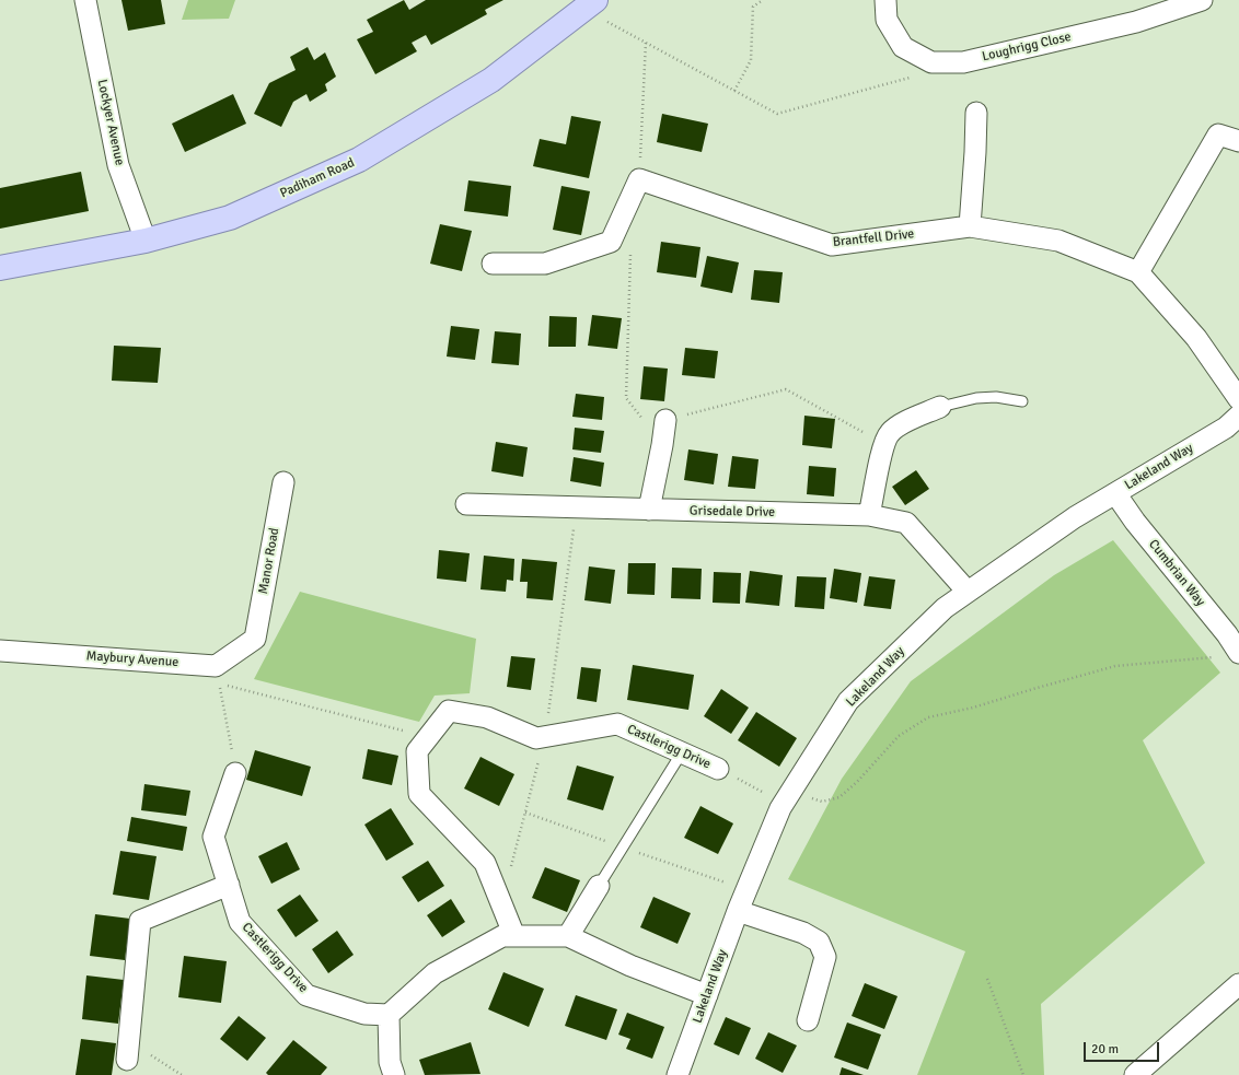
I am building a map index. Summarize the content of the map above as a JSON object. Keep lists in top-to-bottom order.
{
  "streets": {
    "main road": ["Padiham Road"],
    "street": [
      "Loughrigg Close",
      "Lockyer Avenue",
      "Brantfell Drive",
      "Lakeland Way",
      "Grisedale Drive",
      "Manor Road",
      "Cumbrian Way",
      "Maybury Avenue",
      "Castlerigg Drive"
    ]
  },
  "crossings": [
    ["Lockyer Avenue", "Padiham Road"],
    ["Lakeland Way", "Grisedale Drive"],
    ["Lakeland Way", "Cumbrian Way"],
    ["Manor Road", "Maybury Avenue"]
  ],
  "scale_bar": "20 m"
}
